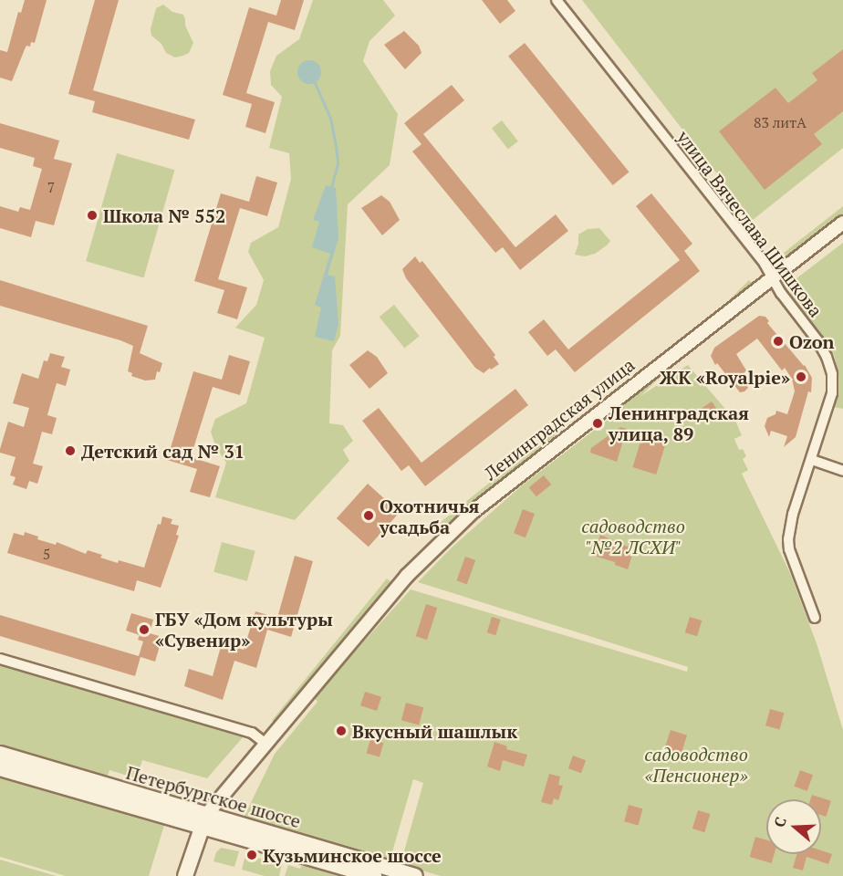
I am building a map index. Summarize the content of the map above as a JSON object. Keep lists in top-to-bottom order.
{
  "streets": {
    "main road": ["Петербургское шоссе"],
    "street": ["улица Вячеслава Шишкова", "Ленинградская улица"]
  },
  "crossings": [
    ["улица Вячеслава Шишкова", "Ленинградская улица"],
    ["Ленинградская улица", "Петербургское шоссе"]
  ],
  "parks": ["садоводство \"№2 ЛСХИ\"", "садоводство «Пенсионер»"],
  "places": [
    "Школа № 552",
    "Ozon",
    "ЖК «Royalpie»",
    "Ленинградская улица, 89",
    "Детский сад № 31",
    "Охотничья усадьба",
    "ГБУ «Дом культуры «Сувенир»",
    "Вкусный шашлык",
    "Кузьминское шоссе"
  ],
  "house_numbers": ["83 литА", "7", "5"],
  "north": "left"
}
